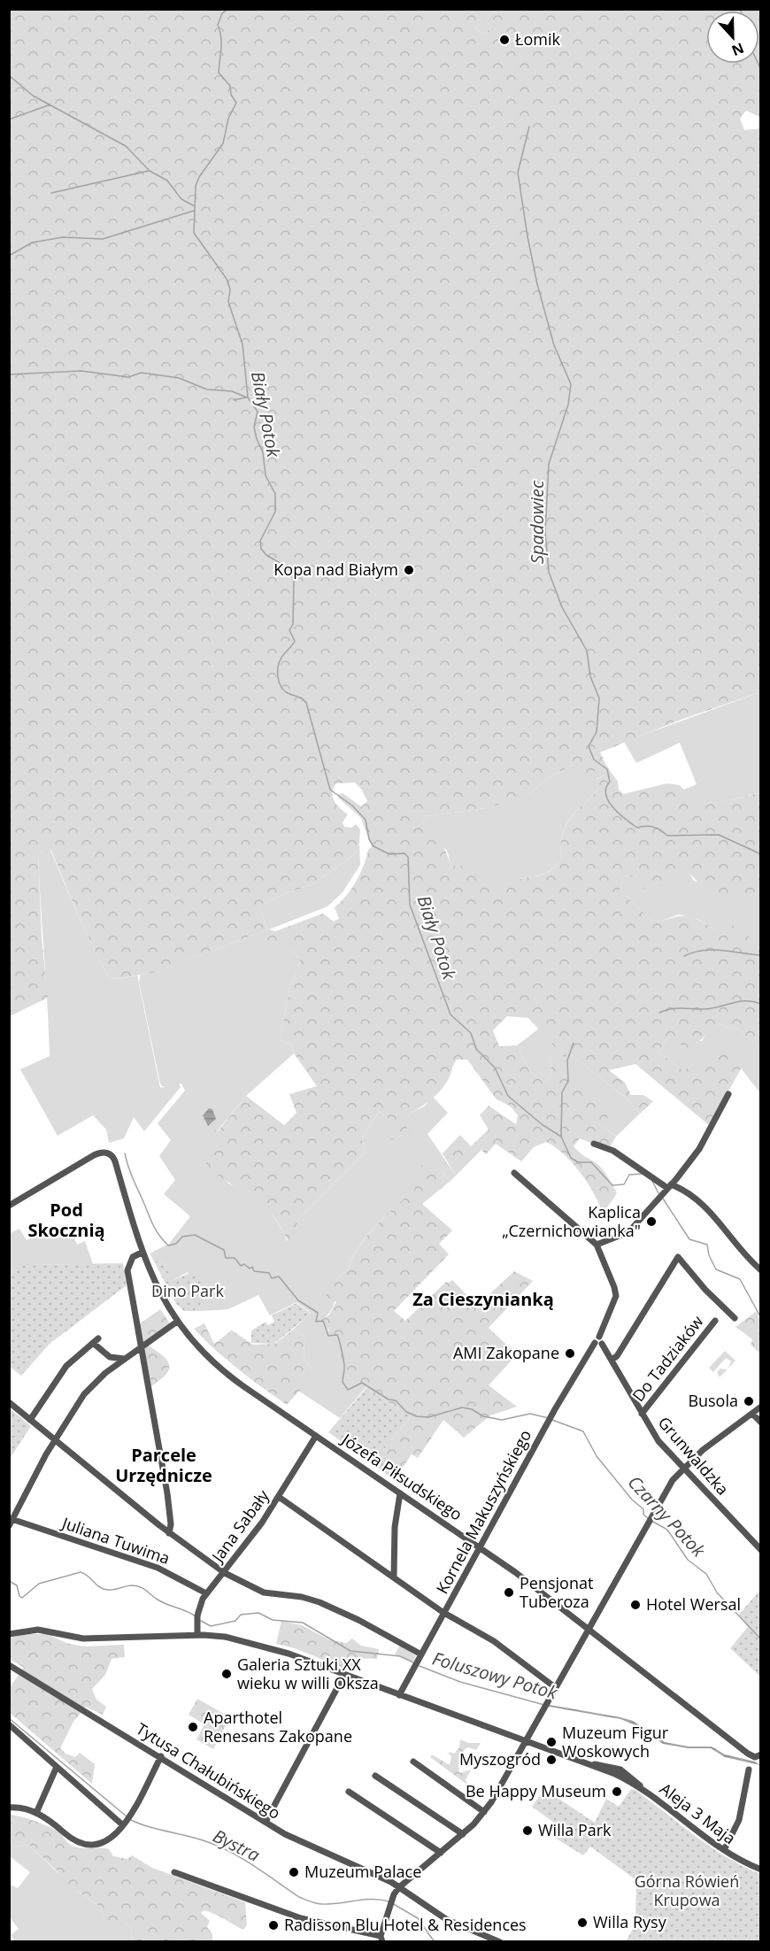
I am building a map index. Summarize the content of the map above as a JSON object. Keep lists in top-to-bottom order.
{
  "streets": {
    "street": [
      "Do Tadziaków",
      "Grunwaldzka",
      "Józefa Piłsudskiego",
      "Kornela Makuszyńskiego",
      "Jana Sabały",
      "Juliana Tuwima",
      "Tytusa Chałubińskiego",
      "Aleja 3 Maja"
    ]
  },
  "crossings": [
    ["Do Tadziaków", "Grunwaldzka"],
    ["Grunwaldzka", "Kornela Makuszyńskiego"],
    ["Józefa Piłsudskiego", "Kornela Makuszyńskiego"],
    ["Józefa Piłsudskiego", "Jana Sabały"],
    ["Kornela Makuszyńskiego", "Aleja 3 Maja"],
    ["Jana Sabały", "Juliana Tuwima"],
    ["Jana Sabały", "Aleja 3 Maja"]
  ],
  "districts": ["Pod Skocznią", "Za Cieszynianką", "Parcele Urzędnicze"],
  "water": [
    "Biały Potok",
    "Spadowiec",
    "Czarny Potok",
    "Foluszowy Potok",
    "Bystra"
  ],
  "parks": ["Dino Park", "Górna Rówień Krupowa"],
  "places": [
    "Łomik",
    "Kopa nad Białym",
    "Kaplica „Czernichowianka\"",
    "AMI Zakopane",
    "Busola",
    "Pensjonat Tuberoza",
    "Hotel Wersal",
    "Galeria Sztuki XX wieku w willi Oksza",
    "Aparthotel Renesans Zakopane",
    "Muzeum Figur Woskowych",
    "Myszogród",
    "Be Happy Museum",
    "Willa Park",
    "Muzeum Palace",
    "Willa Rysy",
    "Radisson Blu Hotel & Residences"
  ],
  "north": "bottom"
}
